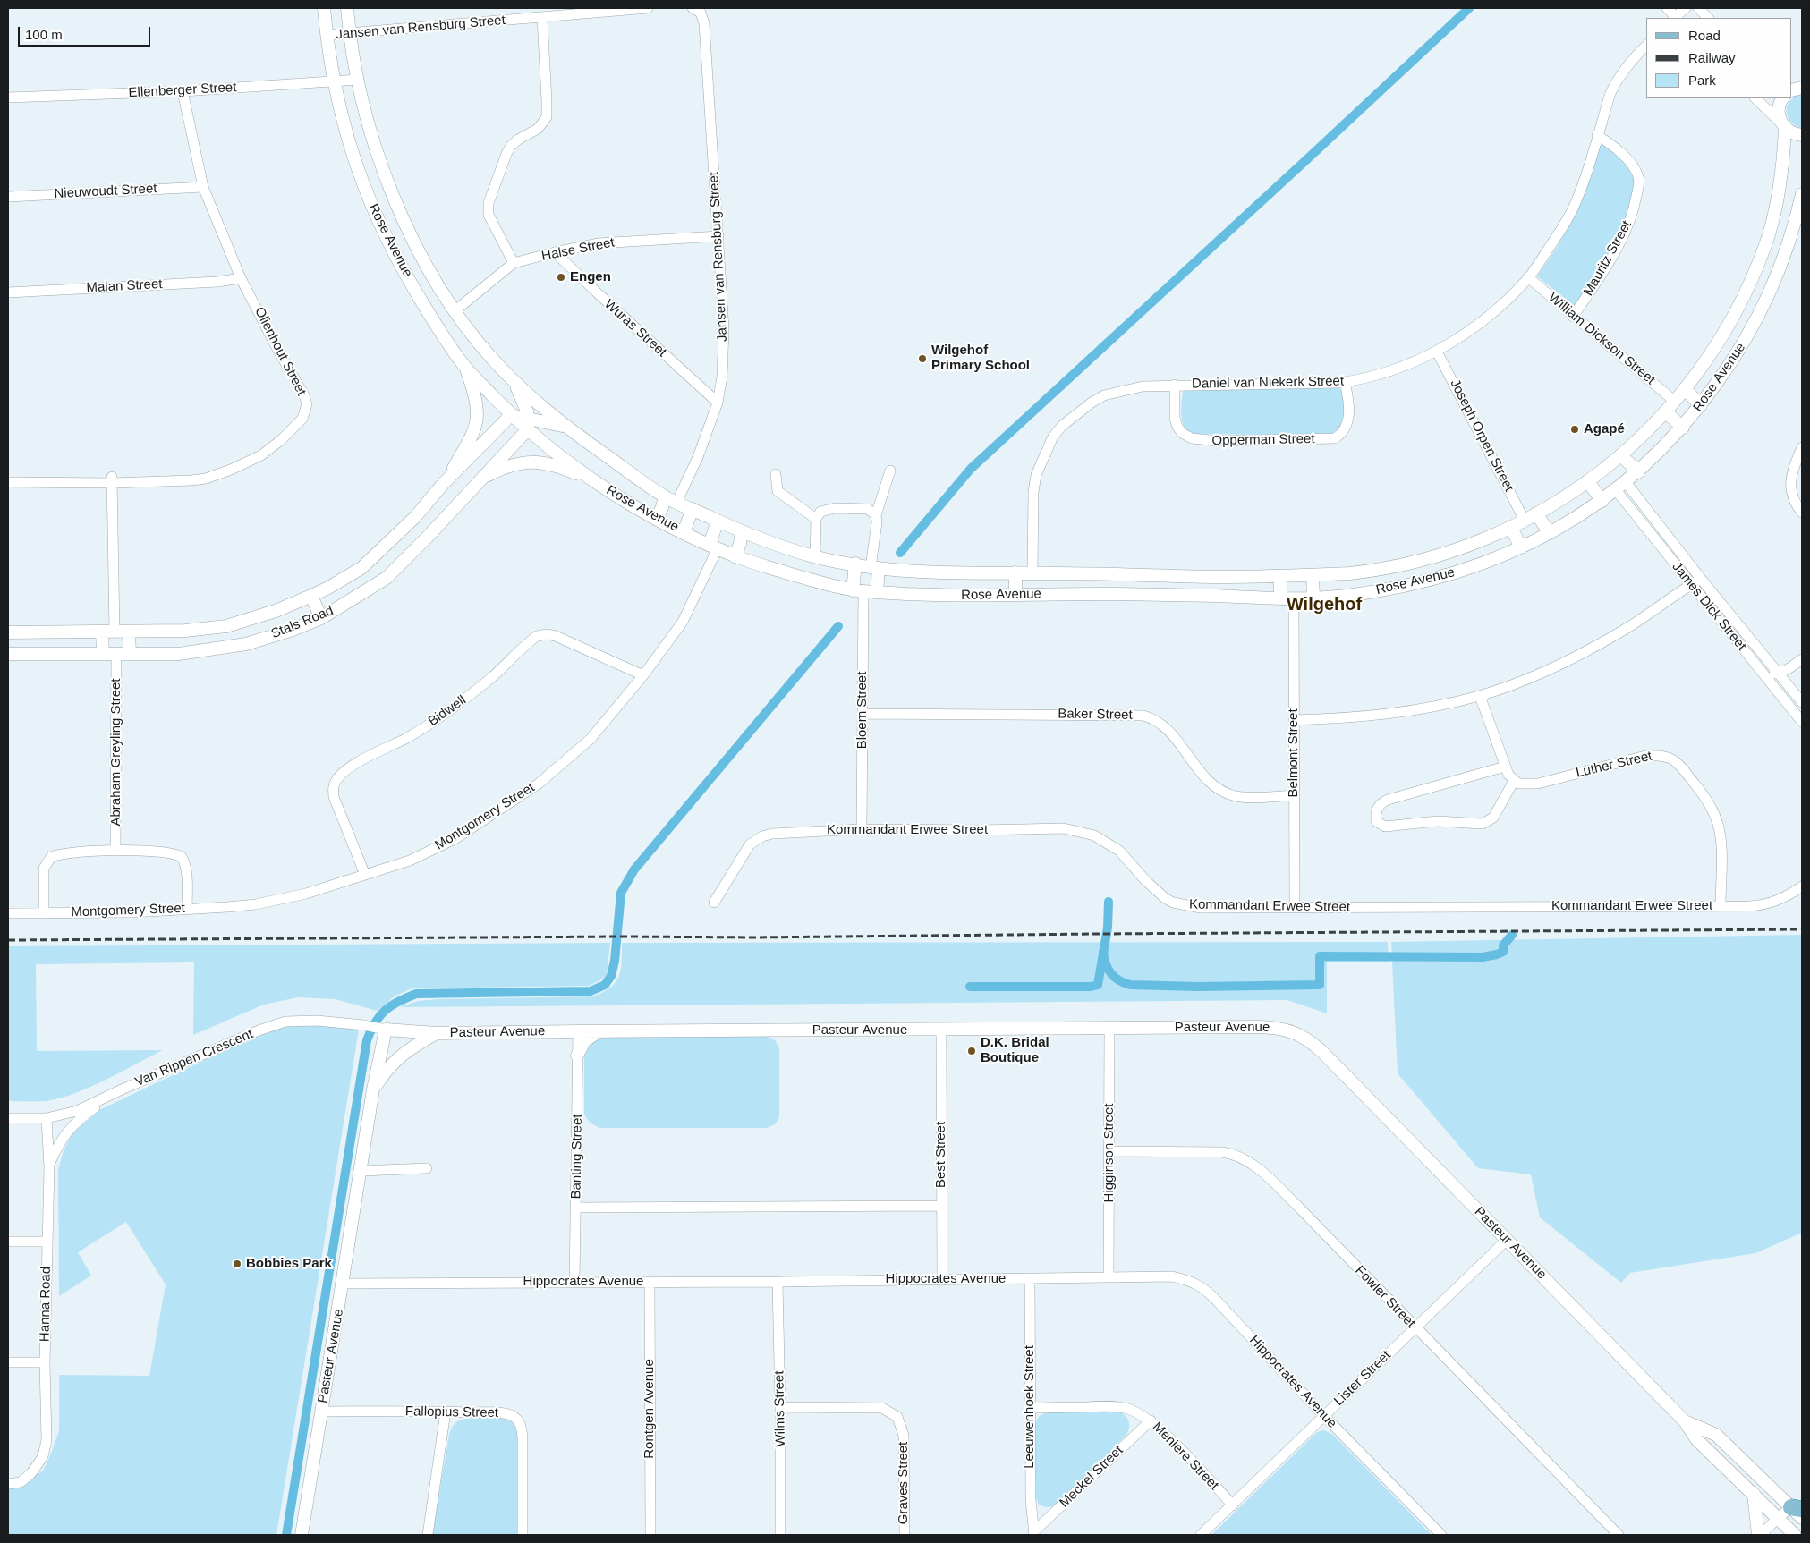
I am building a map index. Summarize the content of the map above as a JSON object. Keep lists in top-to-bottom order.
{
  "streets": {
    "street": [
      "Jansen van Rensburg Street",
      "Ellenberger Street",
      "Nieuwoudt Street",
      "Rose Avenue",
      "Halse Street",
      "Mauritz Street",
      "Malan Street",
      "Wuras Street",
      "William Dickson Street",
      "Olienhout Street",
      "Daniel van Niekerk Street",
      "Joseph Orpen Street",
      "Opperman Street",
      "James Dick Street",
      "Stals Road",
      "Bloem Street",
      "Bidwell",
      "Baker Street",
      "Abraham Greyling Street",
      "Belmont Street",
      "Luther Street",
      "Montgomery Street",
      "Kommandant Erwee Street",
      "Pasteur Avenue",
      "Van Rippen Crescent",
      "Higginson Street",
      "Best Street",
      "Banting Street",
      "Hippocrates Avenue",
      "Fowler Street",
      "Hanna Road",
      "Lister Street",
      "Leeuwenhoek Street",
      "Rontgen Avenue",
      "Wilms Street",
      "Fallopius Street",
      "Meniere Street",
      "Meckel Street",
      "Graves Street"
    ]
  },
  "crossings": [
    ["Jansen van Rensburg Street", "Rose Avenue"],
    ["Jansen van Rensburg Street", "Halse Street"],
    ["Jansen van Rensburg Street", "Wuras Street"],
    ["Ellenberger Street", "Rose Avenue"],
    ["Ellenberger Street", "Olienhout Street"],
    ["Nieuwoudt Street", "Olienhout Street"],
    ["Rose Avenue", "Halse Street"],
    ["Rose Avenue", "William Dickson Street"],
    ["Rose Avenue", "Daniel van Niekerk Street"],
    ["Rose Avenue", "Joseph Orpen Street"],
    ["Rose Avenue", "James Dick Street"],
    ["Rose Avenue", "Stals Road"],
    ["Rose Avenue", "Bloem Street"],
    ["Rose Avenue", "Belmont Street"],
    ["Rose Avenue", "Montgomery Street"],
    ["Halse Street", "Wuras Street"],
    ["Mauritz Street", "William Dickson Street"],
    ["Mauritz Street", "Daniel van Niekerk Street"],
    ["Malan Street", "Olienhout Street"],
    ["William Dickson Street", "Daniel van Niekerk Street"],
    ["Daniel van Niekerk Street", "Joseph Orpen Street"],
    ["Daniel van Niekerk Street", "Opperman Street"],
    ["Stals Road", "Abraham Greyling Street"],
    ["Bloem Street", "Baker Street"],
    ["Bloem Street", "Kommandant Erwee Street"],
    ["Bidwell", "Montgomery Street"],
    ["Baker Street", "Belmont Street"],
    ["Belmont Street", "Kommandant Erwee Street"],
    ["Luther Street", "Kommandant Erwee Street"],
    ["Pasteur Avenue", "Van Rippen Crescent"],
    ["Pasteur Avenue", "Higginson Street"],
    ["Pasteur Avenue", "Best Street"],
    ["Pasteur Avenue", "Banting Street"],
    ["Pasteur Avenue", "Hippocrates Avenue"],
    ["Pasteur Avenue", "Lister Street"],
    ["Pasteur Avenue", "Fallopius Street"],
    ["Van Rippen Crescent", "Hanna Road"],
    ["Higginson Street", "Hippocrates Avenue"],
    ["Higginson Street", "Fowler Street"],
    ["Best Street", "Hippocrates Avenue"],
    ["Banting Street", "Hippocrates Avenue"],
    ["Hippocrates Avenue", "Lister Street"],
    ["Hippocrates Avenue", "Leeuwenhoek Street"],
    ["Hippocrates Avenue", "Rontgen Avenue"],
    ["Hippocrates Avenue", "Wilms Street"],
    ["Fowler Street", "Lister Street"],
    ["Lister Street", "Meniere Street"],
    ["Leeuwenhoek Street", "Meniere Street"],
    ["Leeuwenhoek Street", "Meckel Street"],
    ["Wilms Street", "Graves Street"],
    ["Meniere Street", "Meckel Street"]
  ],
  "districts": ["Wilgehof"],
  "places": [
    "Engen",
    "Wilgehof Primary School",
    "Agapé",
    "D.K. Bridal Boutique",
    "Bobbies Park"
  ],
  "legend": ["Road", "Railway", "Park"],
  "scale_bar": "100 m"
}
